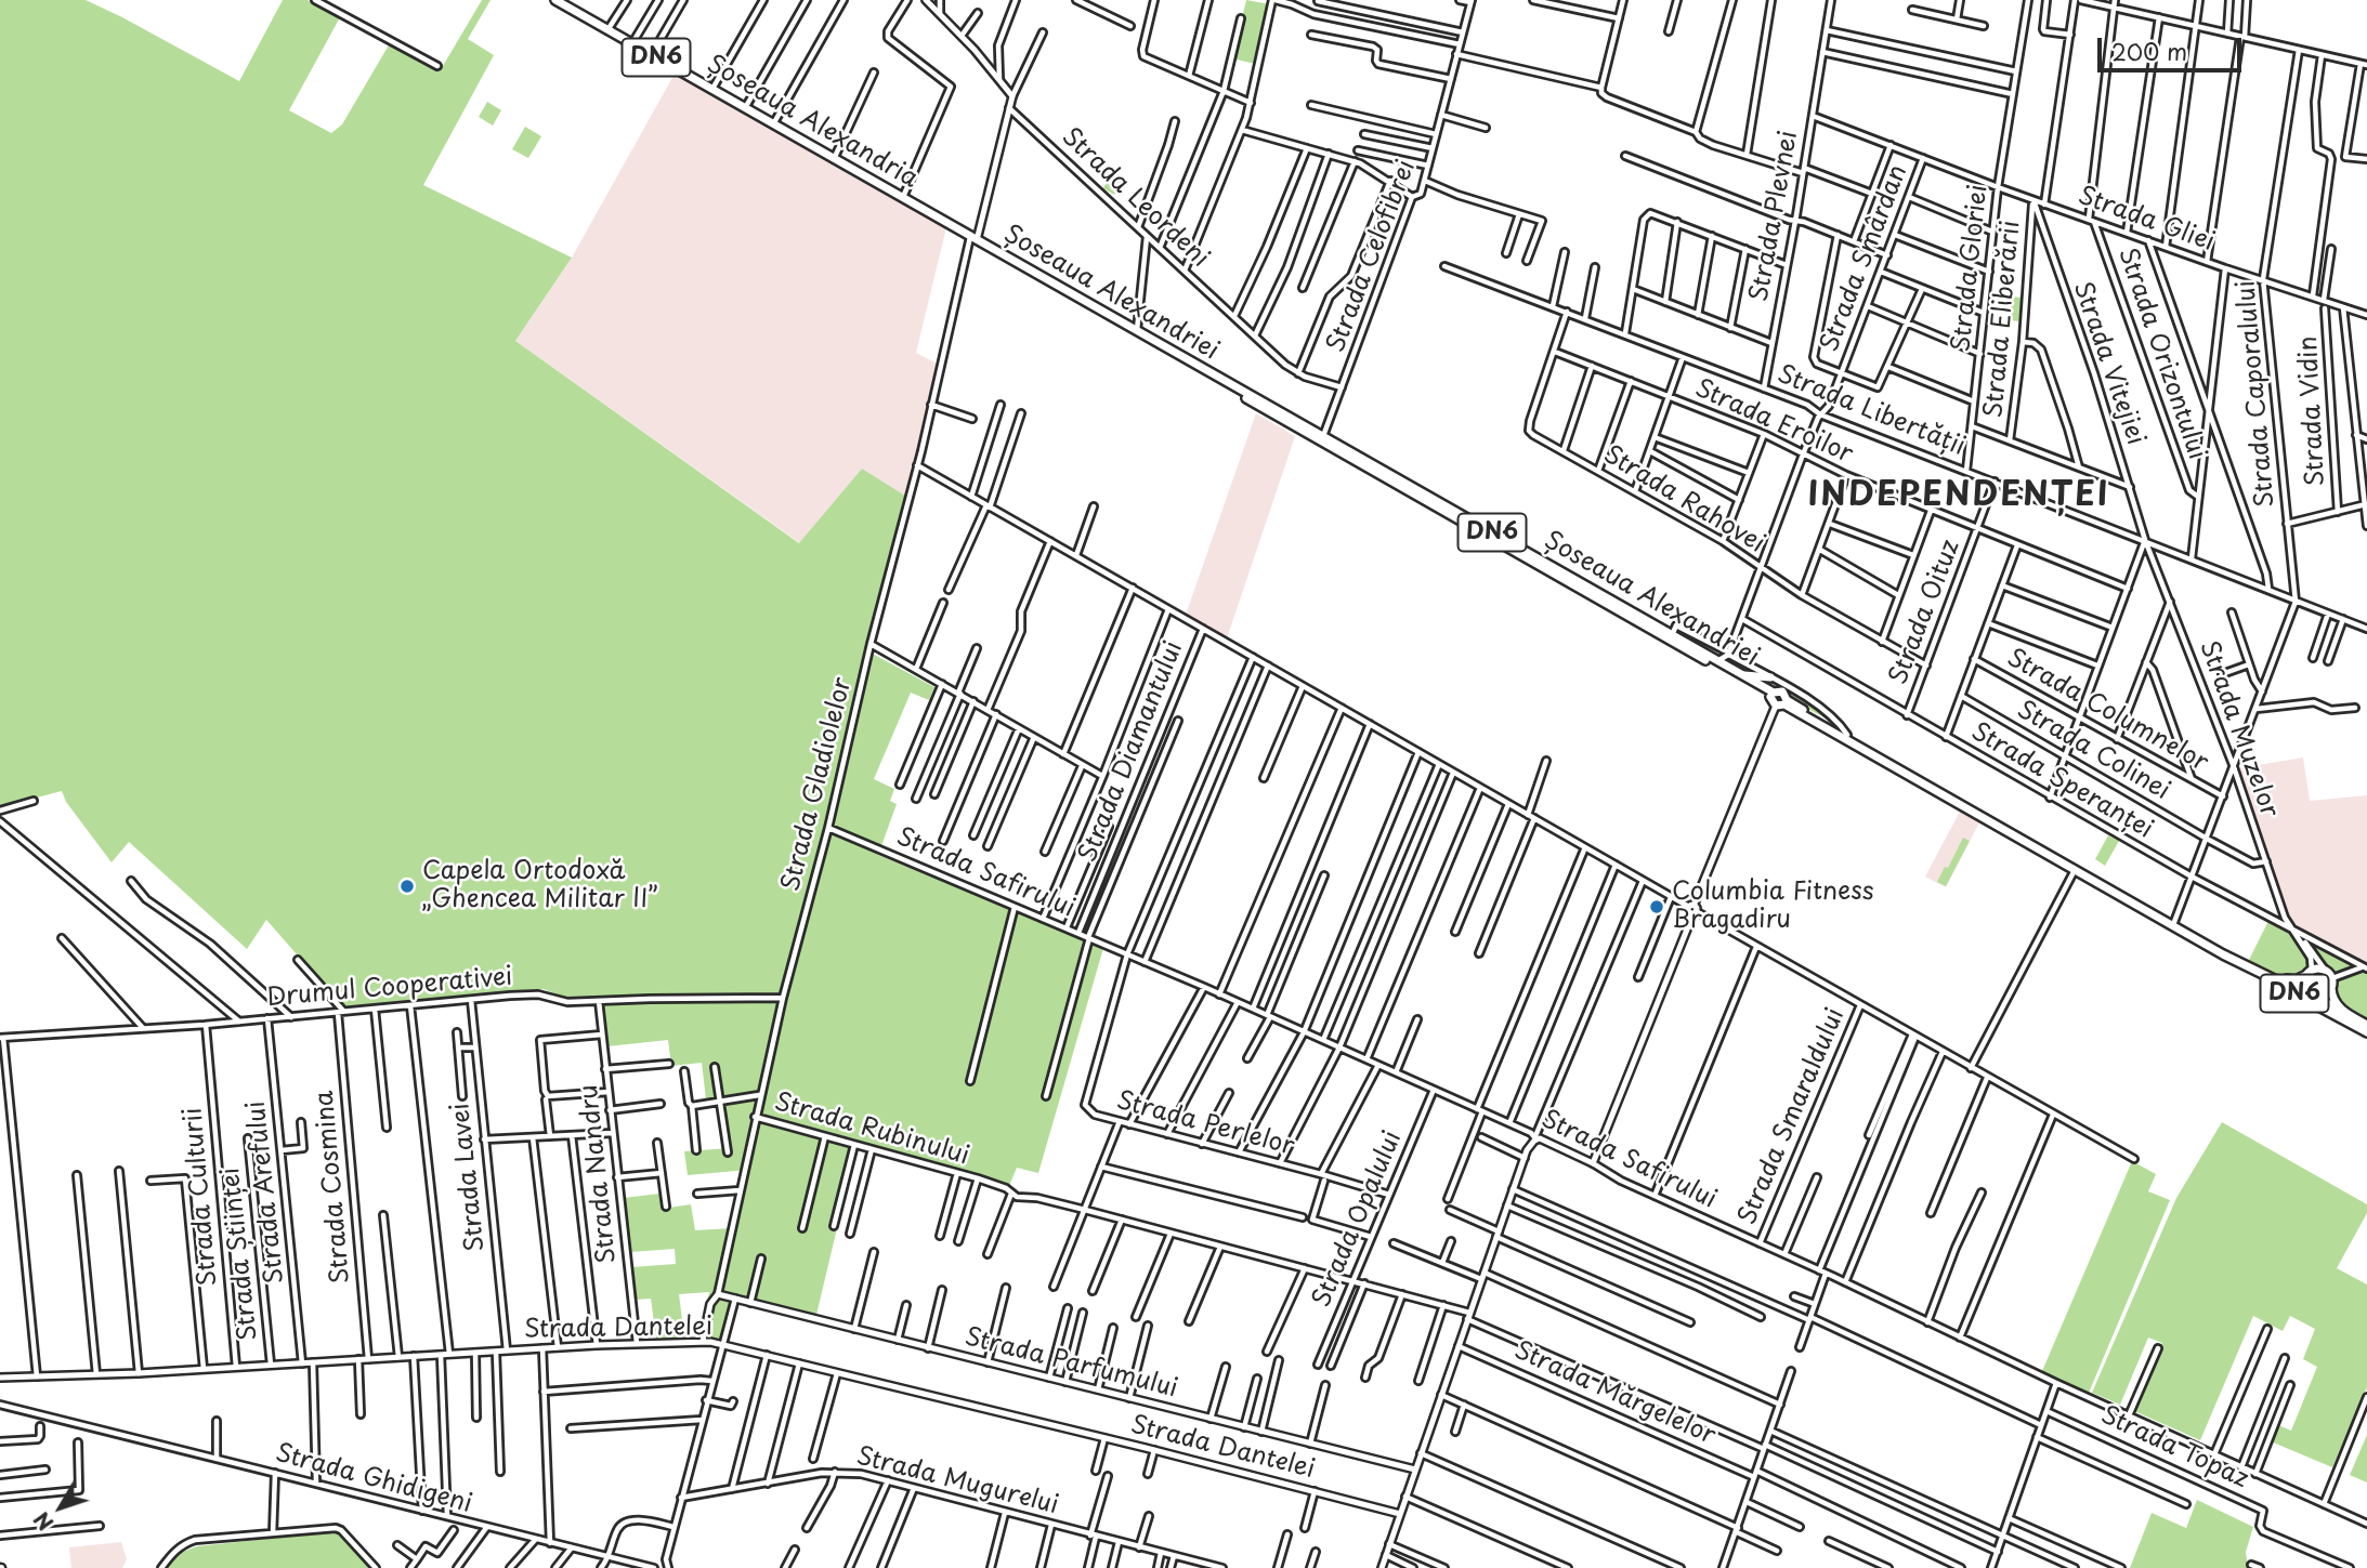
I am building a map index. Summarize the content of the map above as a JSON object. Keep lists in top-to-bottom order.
{
  "streets": {
    "main road": ["DN6", "Șoseaua Alexandria", "Șoseaua Alexandriei"],
    "street": [
      "Strada Leordeni",
      "Strada Plevnei",
      "Strada Gliei",
      "Strada Celofibrei",
      "Strada Smârdan",
      "Strada Gloriei",
      "Strada Eliberării",
      "Strada Orizontului",
      "Strada Vitejiei",
      "Strada Caporalului",
      "Strada Libertății",
      "Strada Vidin",
      "Strada Eroilor",
      "Strada Rahovei",
      "Strada Oituz",
      "Strada Columnelor",
      "Strada Muzelor",
      "Strada Colinei",
      "Strada Diamantului",
      "Strada Speranței",
      "Strada Gladiolelor",
      "Strada Safirului",
      "Drumul Cooperativei",
      "Strada Smaraldului",
      "Strada Perlelor",
      "Strada Rubinului",
      "Strada Nandru",
      "Strada Lavei",
      "Strada Cosmina",
      "Strada Arefului",
      "Strada Culturii",
      "Strada Opalului",
      "Strada Științei",
      "Strada Dantelei",
      "Strada Parfumului",
      "Strada Mărgelelor",
      "Strada Topaz",
      "Strada Ghidigeni",
      "Strada Mugurelui"
    ]
  },
  "crossings": [
    ["DN6", "Șoseaua Alexandriei"],
    ["Șoseaua Alexandria", "Șoseaua Alexandriei"],
    ["Șoseaua Alexandria", "Strada Gladiolelor"],
    ["Strada Leordeni", "Strada Celofibrei"],
    ["Strada Plevnei", "Strada Gliei"],
    ["Strada Plevnei", "Strada Libertății"],
    ["Strada Gliei", "Strada Smârdan"],
    ["Strada Gliei", "Strada Gloriei"],
    ["Strada Gliei", "Strada Eliberării"],
    ["Strada Gliei", "Strada Orizontului"],
    ["Strada Gliei", "Strada Vitejiei"],
    ["Strada Gliei", "Strada Caporalului"],
    ["Strada Celofibrei", "Șoseaua Alexandriei"],
    ["Strada Smârdan", "Strada Libertății"],
    ["Strada Smârdan", "Strada Eroilor"],
    ["Strada Smârdan", "Strada Rahovei"],
    ["Strada Smârdan", "Strada Speranței"],
    ["Strada Gloriei", "Strada Libertății"],
    ["Șoseaua Alexandriei", "Strada Gladiolelor"],
    ["Strada Eliberării", "Strada Vitejiei"],
    ["Strada Vitejiei", "Strada Libertății"],
    ["Strada Vitejiei", "Strada Muzelor"],
    ["Strada Caporalului", "Strada Libertății"],
    ["Strada Libertății", "Strada Rahovei"],
    ["Strada Libertății", "Strada Oituz"],
    ["Strada Libertății", "Strada Muzelor"],
    ["Strada Eroilor", "Strada Rahovei"],
    ["Strada Eroilor", "Strada Oituz"],
    ["Strada Rahovei", "Strada Oituz"],
    ["Strada Oituz", "Strada Speranței"],
    ["Strada Muzelor", "Strada Colinei"],
    ["Strada Muzelor", "Strada Speranței"],
    ["Strada Diamantului", "Strada Gladiolelor"],
    ["Strada Diamantului", "Strada Safirului"],
    ["Strada Diamantului", "Strada Smaraldului"],
    ["Strada Gladiolelor", "Strada Safirului"],
    ["Strada Gladiolelor", "Drumul Cooperativei"],
    ["Strada Gladiolelor", "Strada Rubinului"],
    ["Strada Gladiolelor", "Strada Dantelei"],
    ["Strada Gladiolelor", "Strada Parfumului"],
    ["Strada Safirului", "Strada Smaraldului"],
    ["Strada Safirului", "Strada Perlelor"],
    ["Strada Safirului", "Strada Opalului"],
    ["Drumul Cooperativei", "Strada Nandru"],
    ["Drumul Cooperativei", "Strada Lavei"],
    ["Drumul Cooperativei", "Strada Cosmina"],
    ["Drumul Cooperativei", "Strada Arefului"],
    ["Drumul Cooperativei", "Strada Culturii"],
    ["Strada Perlelor", "Strada Opalului"],
    ["Strada Rubinului", "Strada Opalului"],
    ["Strada Rubinului", "Strada Mărgelelor"],
    ["Strada Nandru", "Strada Dantelei"],
    ["Strada Lavei", "Strada Dantelei"],
    ["Strada Cosmina", "Strada Dantelei"],
    ["Strada Arefului", "Strada Dantelei"],
    ["Strada Culturii", "Strada Dantelei"],
    ["Strada Științei", "Strada Dantelei"]
  ],
  "districts": ["INDEPENDENȚEI"],
  "places": ["Capela Ortodoxă „Ghencea Militar II”", "Columbia Fitness Bragadiru"],
  "scale_bar": "200 m",
  "north": "bottom left"
}
